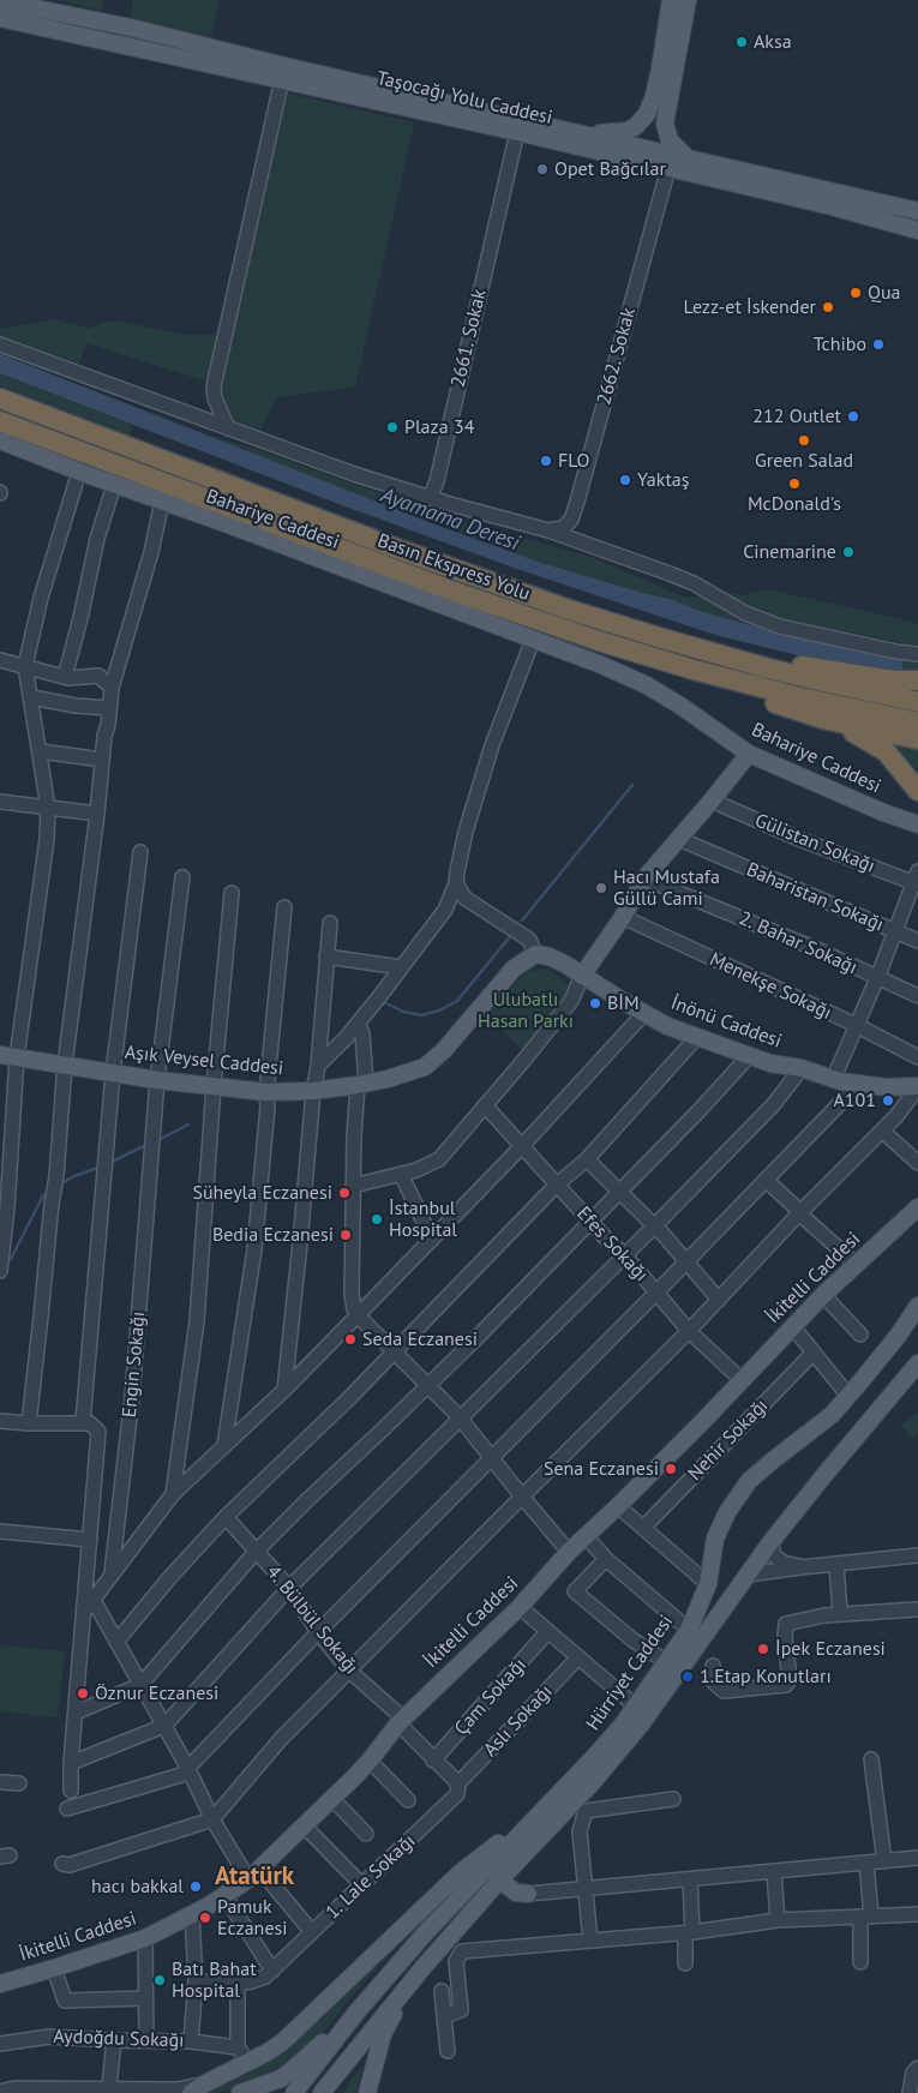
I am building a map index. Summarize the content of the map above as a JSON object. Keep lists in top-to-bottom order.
{
  "streets": {
    "highway": ["Basın Ekspress Yolu"],
    "main road": [
      "Taşocağı Yolu Caddesi",
      "Bahariye Caddesi",
      "İnönü Caddesi",
      "Aşık Veysel Caddesi",
      "İkitelli Caddesi",
      "Hürriyet Caddesi"
    ],
    "street": [
      "2661. Sokak",
      "2662. Sokak",
      "Gülistan Sokağı",
      "Baharistan Sokağı",
      "2. Bahar Sokağı",
      "Menekşe Sokağı",
      "Efes Sokağı",
      "Engin Sokağı",
      "Nehir Sokağı",
      "4. Bülbül Sokağı",
      "Çam Sokağı",
      "Aslı Sokağı",
      "1. Lale Sokağı",
      "Aydoğdu Sokağı"
    ]
  },
  "crossings": [
    ["Taşocağı Yolu Caddesi", "2661. Sokak"],
    ["Taşocağı Yolu Caddesi", "2662. Sokak"],
    ["İnönü Caddesi", "Aşık Veysel Caddesi"],
    ["Aşık Veysel Caddesi", "Engin Sokağı"],
    ["Efes Sokağı", "İkitelli Caddesi"],
    ["İkitelli Caddesi", "4. Bülbül Sokağı"],
    ["Aslı Sokağı", "1. Lale Sokağı"]
  ],
  "districts": ["Atatürk"],
  "water": ["Ayamama Deresi"],
  "parks": ["Ulubatlı Hasan Parkı"],
  "places": [
    "Aksa",
    "Opet Bağcılar",
    "Qua",
    "Lezz-et İskender",
    "Tchibo",
    "212 Outlet",
    "Plaza 34",
    "Green Salad",
    "FLO",
    "Yaktaş",
    "McDonald's",
    "Cinemarine",
    "Hacı Mustafa Güllü Cami",
    "BİM",
    "A101",
    "Süheyla Eczanesi",
    "İstanbul Hospital",
    "Bedia Eczanesi",
    "Seda Eczanesi",
    "Sena Eczanesi",
    "İpek Eczanesi",
    "1.Etap Konutları",
    "Öznur Eczanesi",
    "hacı bakkal",
    "Pamuk Eczanesi",
    "Batı Bahat Hospital"
  ]
}
